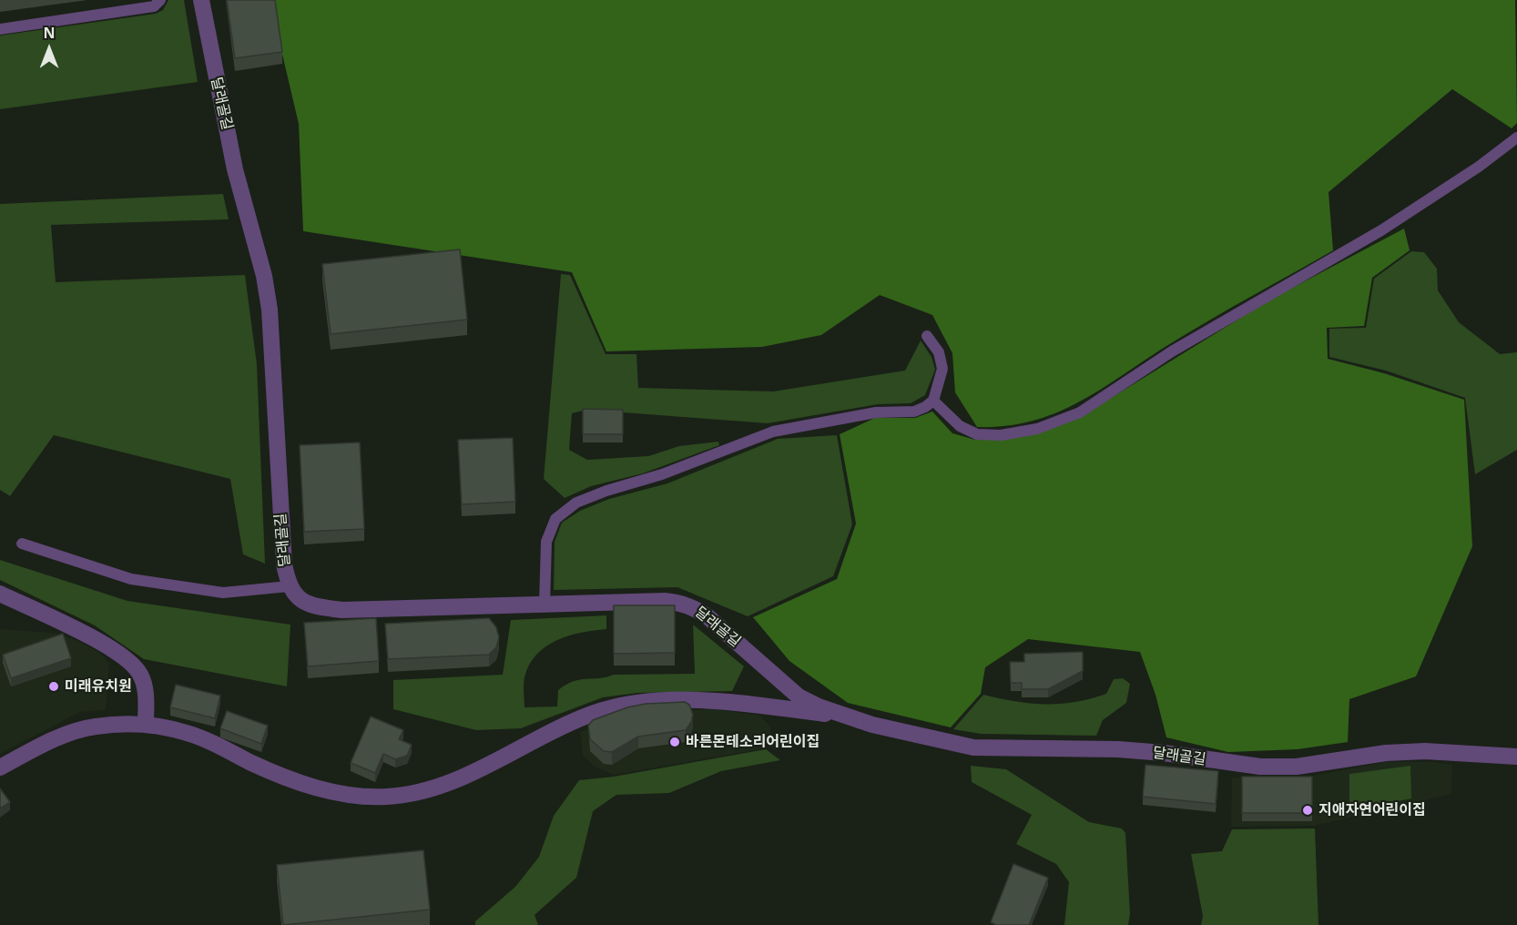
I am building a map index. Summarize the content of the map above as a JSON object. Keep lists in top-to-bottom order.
{
  "streets": {
    "street": ["달래골길"]
  },
  "places": ["미래유치원", "바른몬테소리어린이집", "지애자연어린이집"],
  "north": "top"
}
